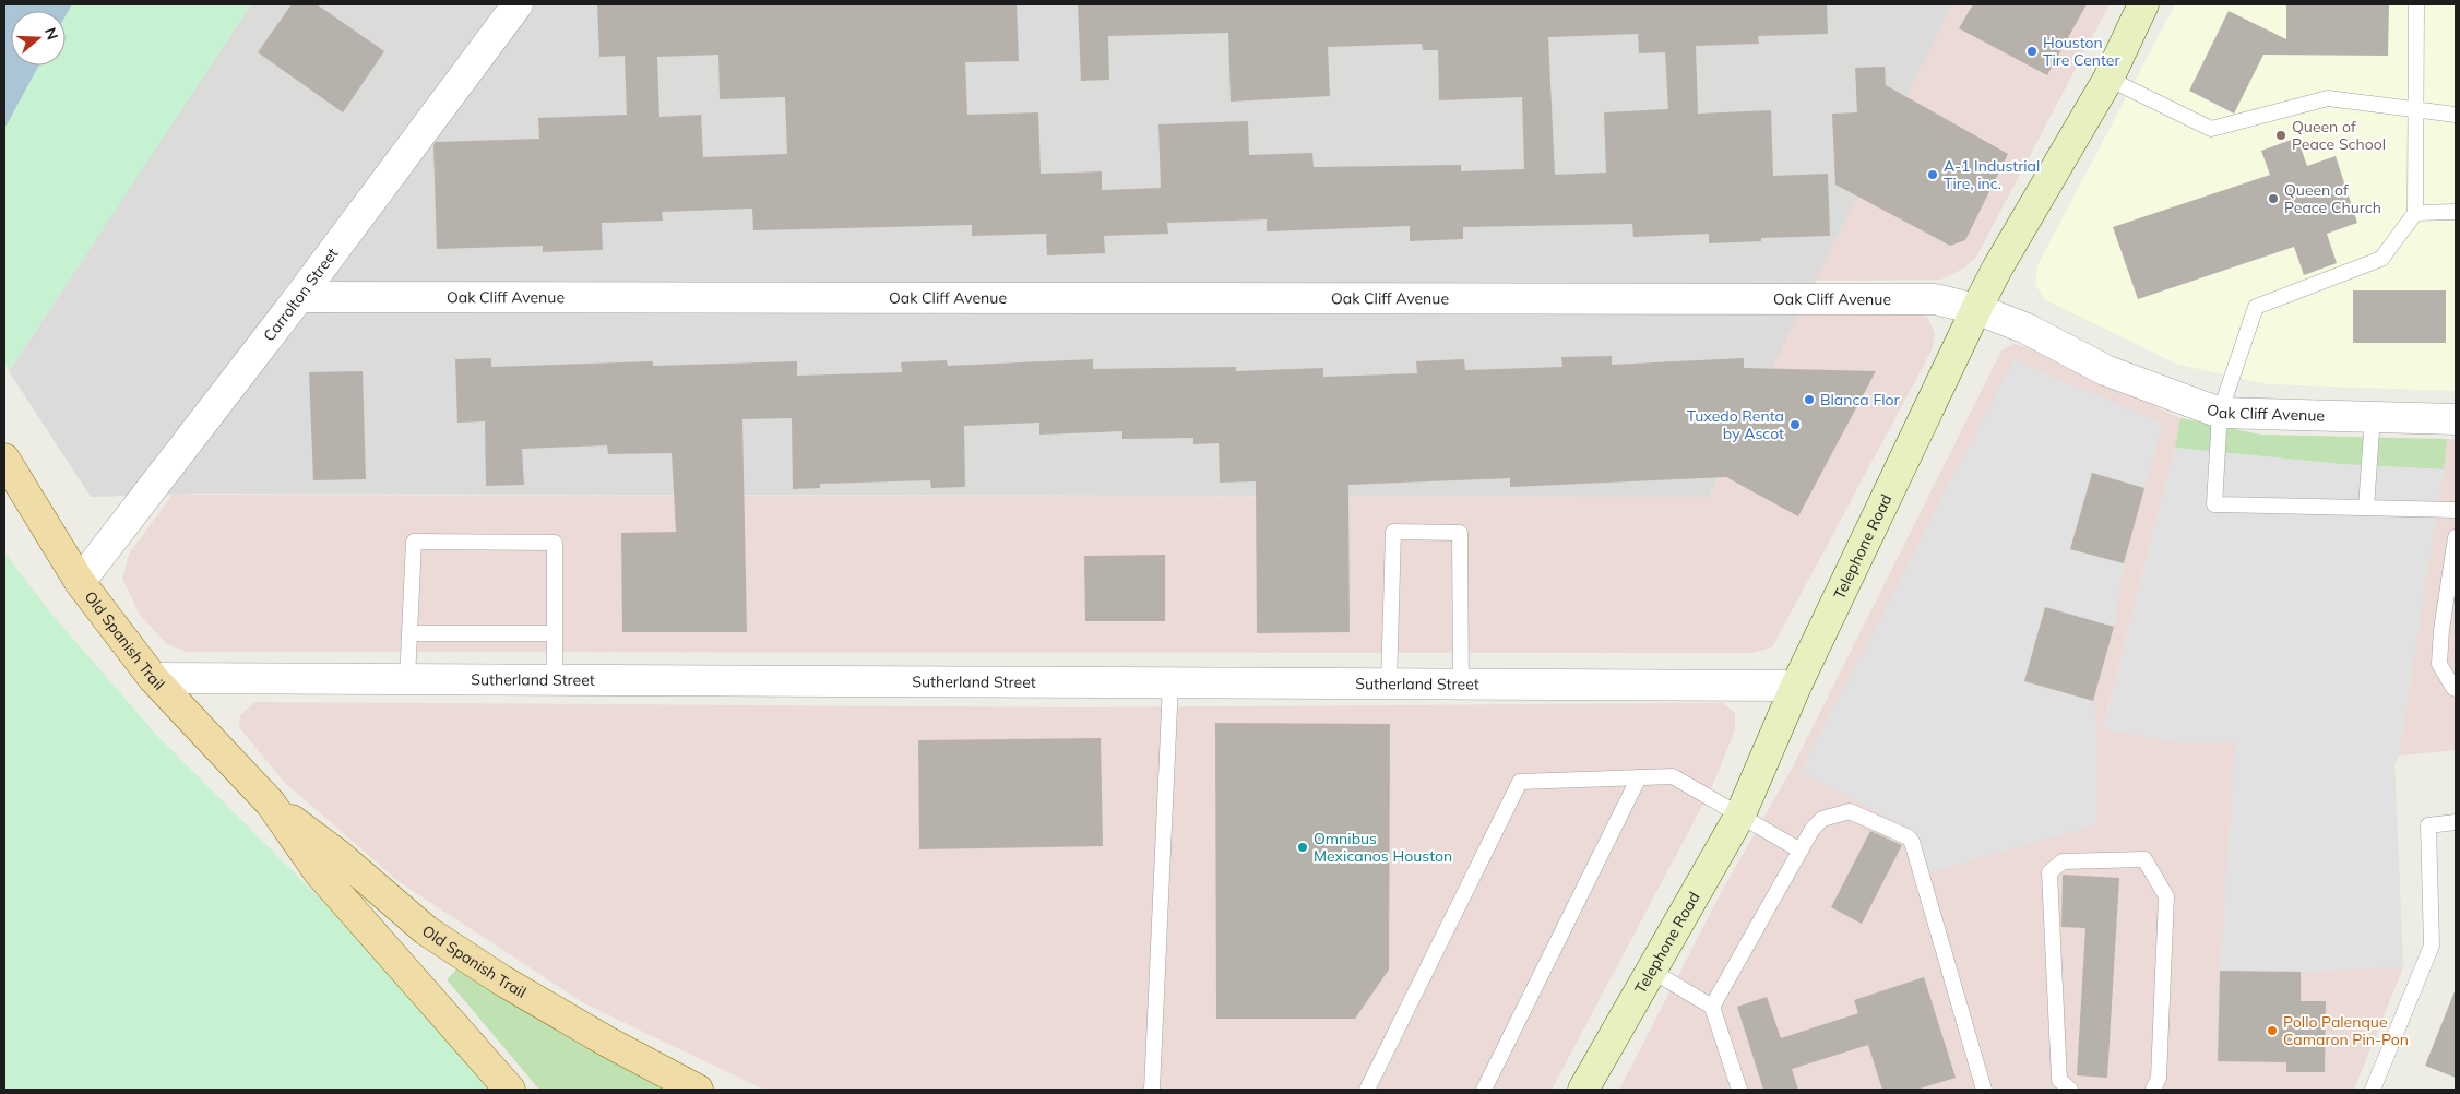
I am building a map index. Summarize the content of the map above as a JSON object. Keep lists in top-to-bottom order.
{
  "streets": {
    "main road": ["Telephone Road", "Old Spanish Trail"],
    "street": ["Carrolton Street", "Oak Cliff Avenue", "Sutherland Street"]
  },
  "crossings": [
    ["Carrolton Street", "Oak Cliff Avenue"],
    ["Carrolton Street", "Old Spanish Trail"],
    ["Oak Cliff Avenue", "Telephone Road"],
    ["Telephone Road", "Sutherland Street"],
    ["Old Spanish Trail", "Sutherland Street"]
  ],
  "places": [
    "Houston Tire Center",
    "Queen of Peace School",
    "A-1 Industrial Tire, inc.",
    "Queen of Peace Church",
    "Blanca Flor",
    "Tuxedo Renta by Ascot",
    "Omnibus Mexicanos Houston",
    "Pollo Palenque Camaron Pin-Pon"
  ],
  "north": "right"
}
